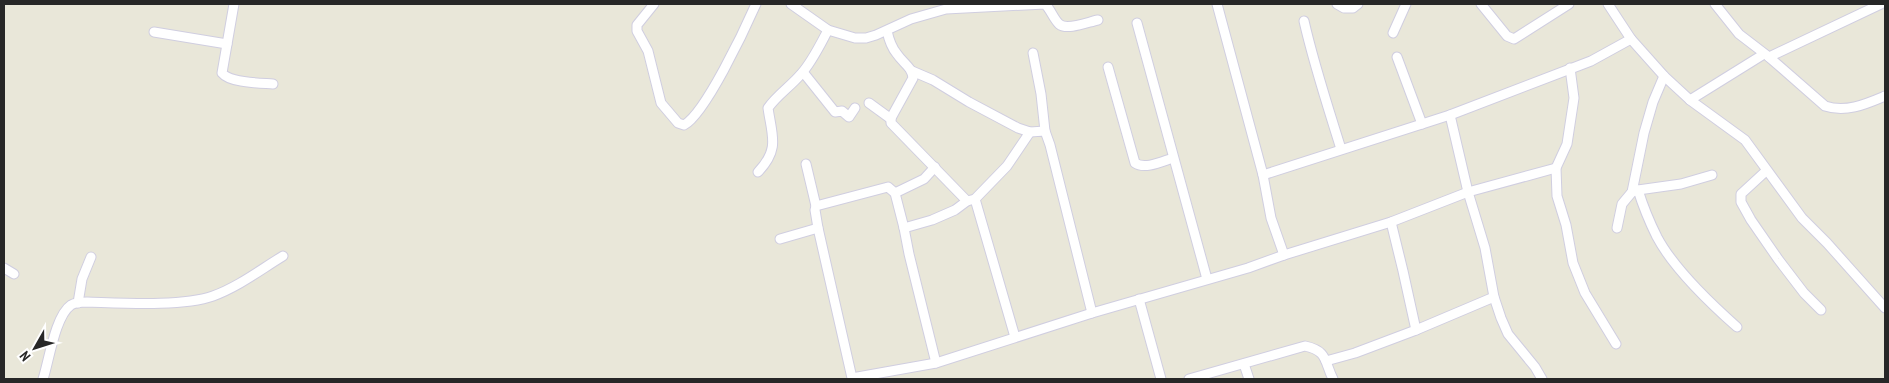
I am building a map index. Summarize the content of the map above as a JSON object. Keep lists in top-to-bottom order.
{
  "north": "bottom left"
}
